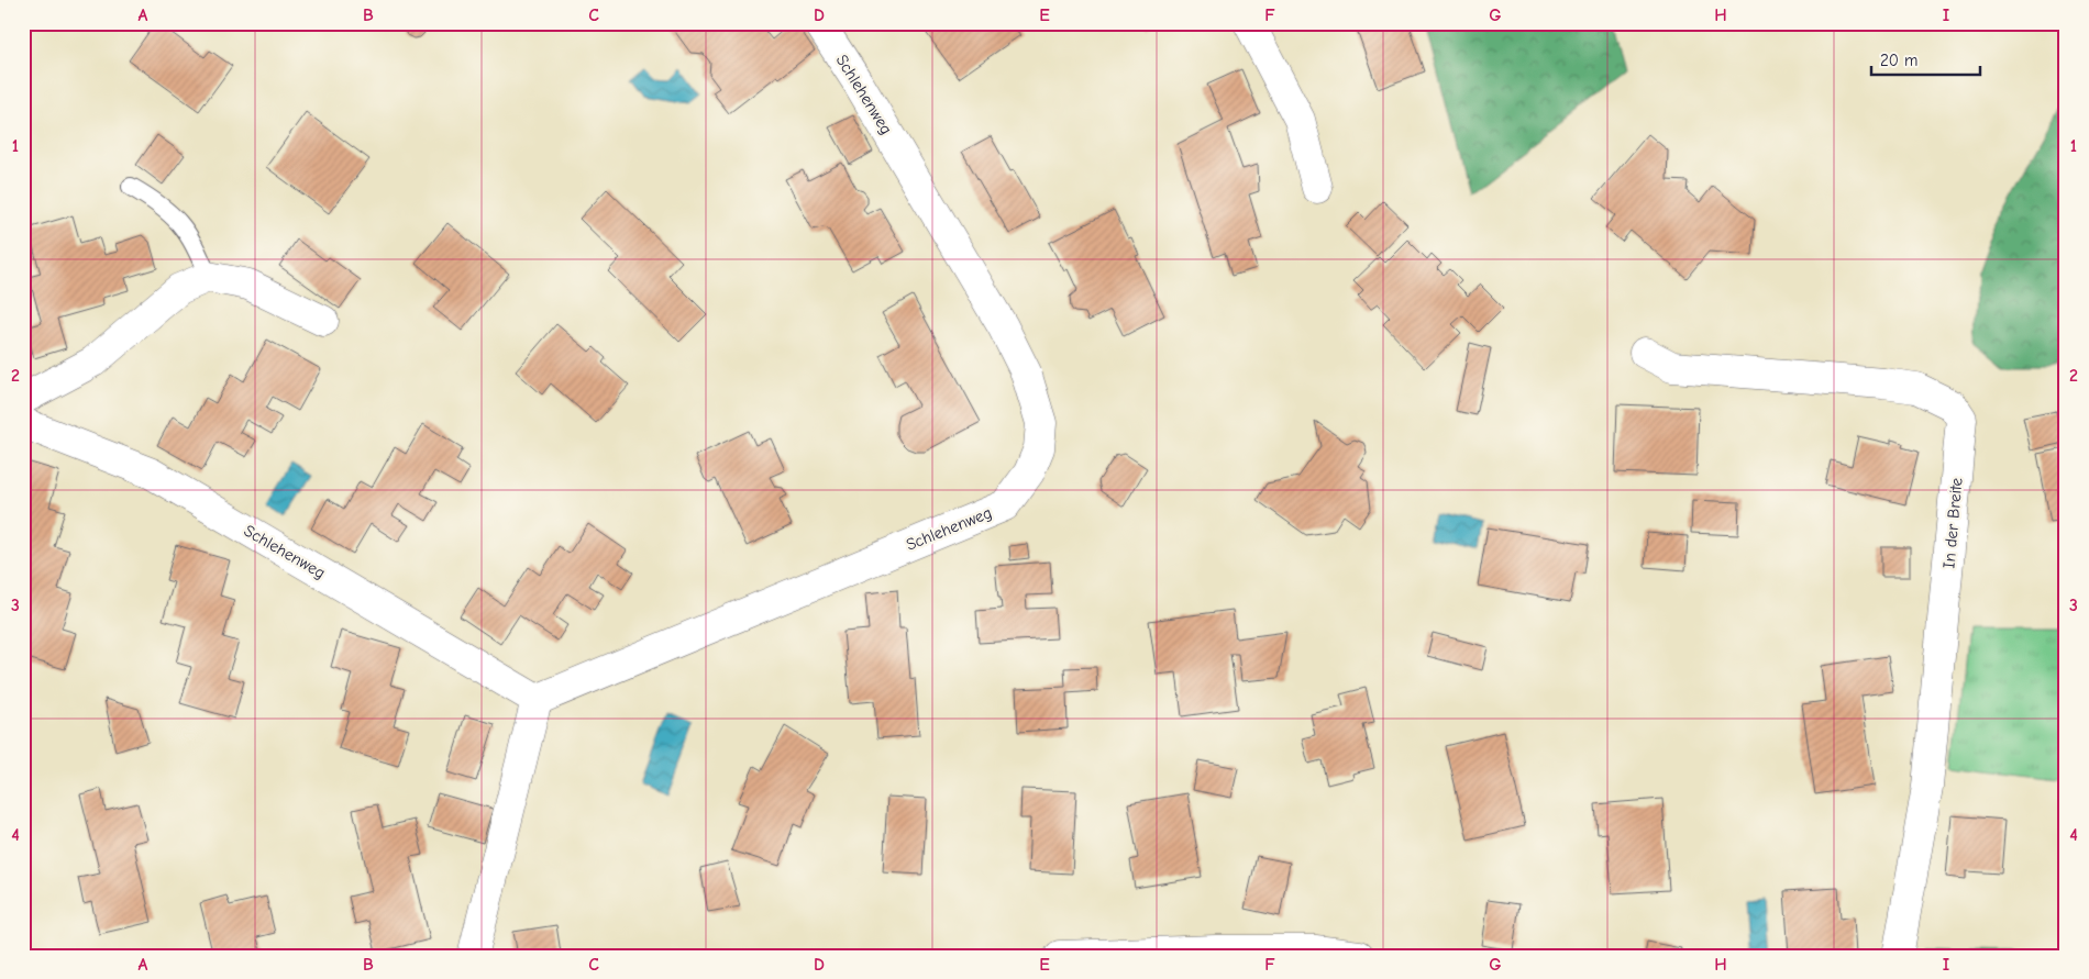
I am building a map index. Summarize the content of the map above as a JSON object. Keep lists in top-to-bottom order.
{
  "streets": {
    "street": ["Schlehenweg", "In der Breite"]
  },
  "scale_bar": "20 m",
  "grid": {
    "columns": [
      "A",
      "B",
      "C",
      "D",
      "E",
      "F",
      "G",
      "H",
      "I"
    ],
    "rows": [
      "1",
      "2",
      "3",
      "4"
    ]
  }
}
